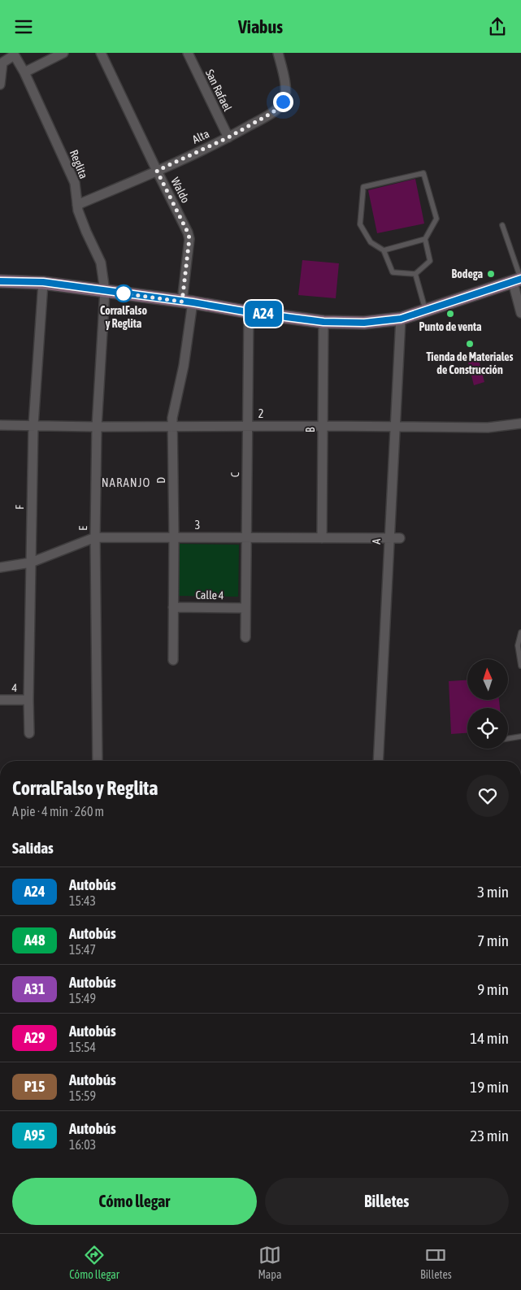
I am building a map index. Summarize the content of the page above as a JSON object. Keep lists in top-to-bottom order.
{
  "streets": {
    "street": [
      "San Rafael",
      "Alta",
      "Reglita",
      "Waldo",
      "2",
      "B",
      "C",
      "D",
      "F",
      "3",
      "E",
      "A",
      "Calle 4",
      "4"
    ]
  },
  "crossings": [
    ["San Rafael", "Alta"],
    ["Alta", "Reglita"],
    ["Alta", "Waldo"],
    ["Reglita", "E"],
    ["Waldo", "D"],
    ["2", "B"],
    ["2", "C"],
    ["2", "D"],
    ["2", "F"],
    ["2", "E"],
    ["2", "A"],
    ["B", "3"],
    ["C", "3"],
    ["C", "Calle 4"],
    ["D", "3"],
    ["D", "Calle 4"],
    ["F", "3"],
    ["F", "4"],
    ["3", "E"],
    ["3", "A"]
  ],
  "districts": ["NARANJO"],
  "places": [
    "Bodega",
    "CorralFalso y Reglita",
    "Punto de venta",
    "Tienda de Materiales de Construcción"
  ],
  "lines": ["bus line A24"],
  "north": "top",
  "page": {
    "header": "Viabus",
    "on_map": "A24",
    "heading": [
      ["CorralFalso y Reglita", "A pie · 4 min · 260 m"],
      "Salidas"
    ],
    "list": [
      {
        "mark": "A24",
        "name": "Autobús",
        "note": "15:43",
        "value": "3 min"
      },
      {
        "mark": "A48",
        "name": "Autobús",
        "note": "15:47",
        "value": "7 min"
      },
      {
        "mark": "A31",
        "name": "Autobús",
        "note": "15:49",
        "value": "9 min"
      },
      {
        "mark": "A29",
        "name": "Autobús",
        "note": "15:54",
        "value": "14 min"
      },
      {
        "mark": "P15",
        "name": "Autobús",
        "note": "15:59",
        "value": "19 min"
      },
      {
        "mark": "A95",
        "name": "Autobús",
        "note": "16:03",
        "value": "23 min"
      }
    ],
    "buttons": ["Cómo llegar", "Billetes"],
    "tabs": ["Cómo llegar", "Mapa", "Billetes"]
  }
}
